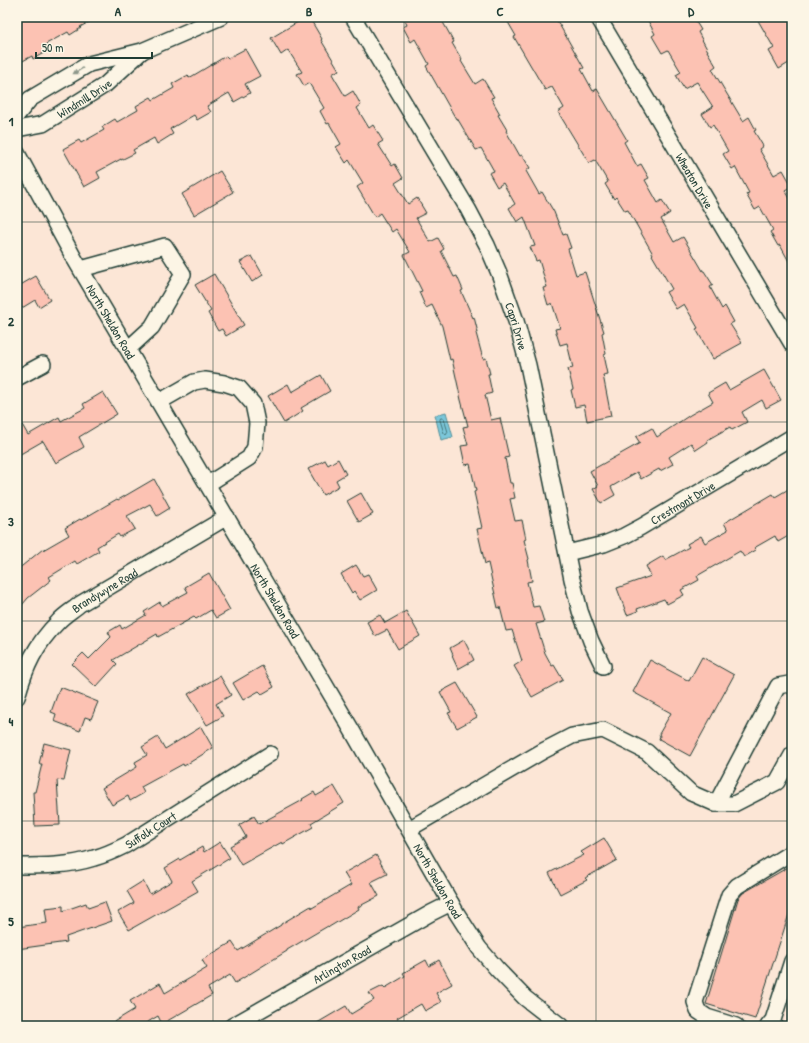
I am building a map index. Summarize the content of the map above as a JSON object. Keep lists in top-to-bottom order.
{
  "streets": {
    "street": [
      "Windmill Drive",
      "Wheaton Drive",
      "North Sheldon Road",
      "Capri Drive",
      "Crestmont Drive",
      "Brandywyne Road",
      "Suffolk Court",
      "Arlington Road"
    ]
  },
  "crossings": [
    ["North Sheldon Road", "Brandywyne Road"],
    ["North Sheldon Road", "Arlington Road"],
    ["Capri Drive", "Crestmont Drive"]
  ],
  "scale_bar": "50 m",
  "grid": {
    "columns": [
      "A",
      "B",
      "C",
      "D"
    ],
    "rows": [
      "1",
      "2",
      "3",
      "4",
      "5"
    ]
  }
}
